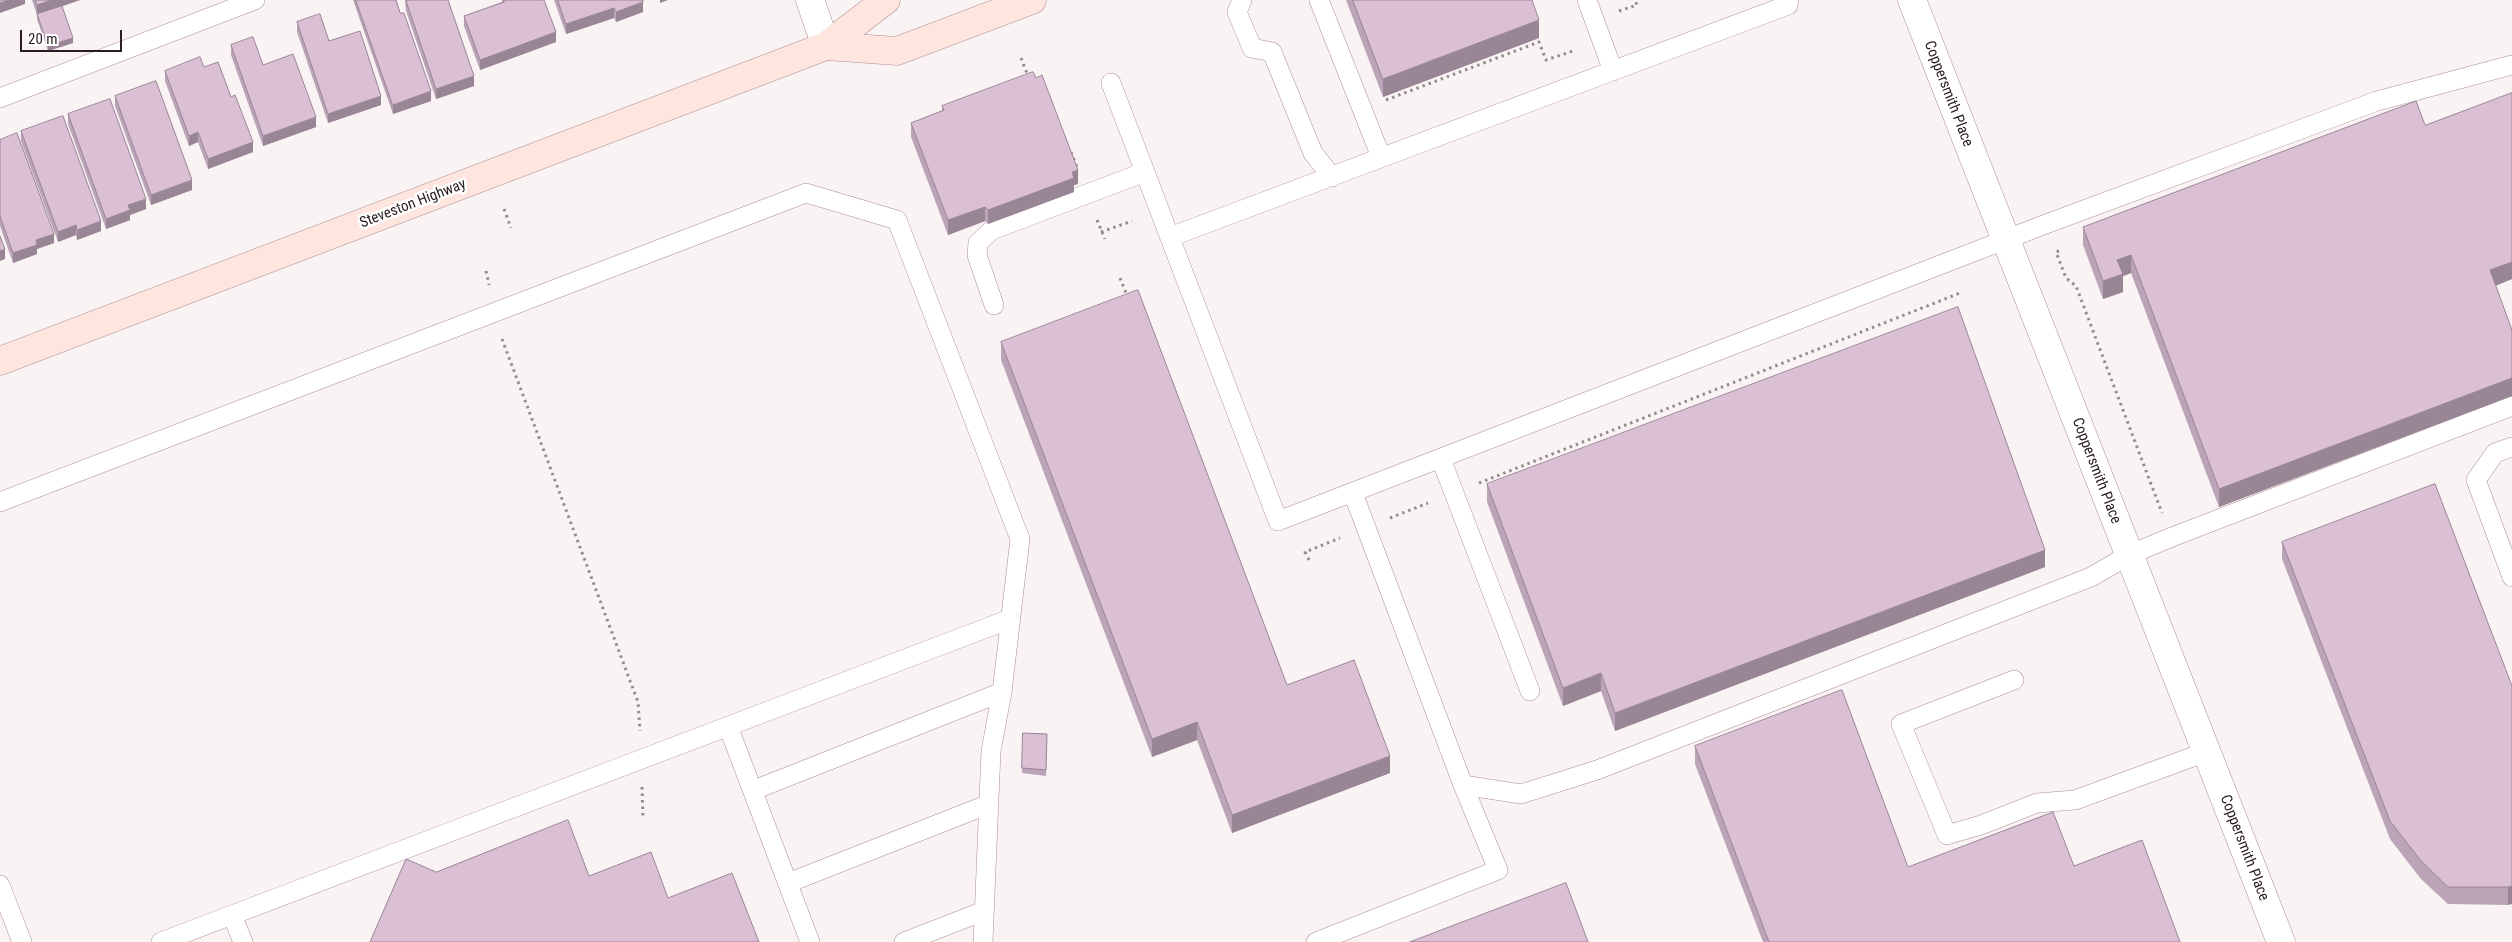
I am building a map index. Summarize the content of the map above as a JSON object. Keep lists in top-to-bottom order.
{
  "streets": {
    "main road": ["Steveston Highway"],
    "street": ["Coppersmith Place"]
  },
  "scale_bar": "20 m"
}
